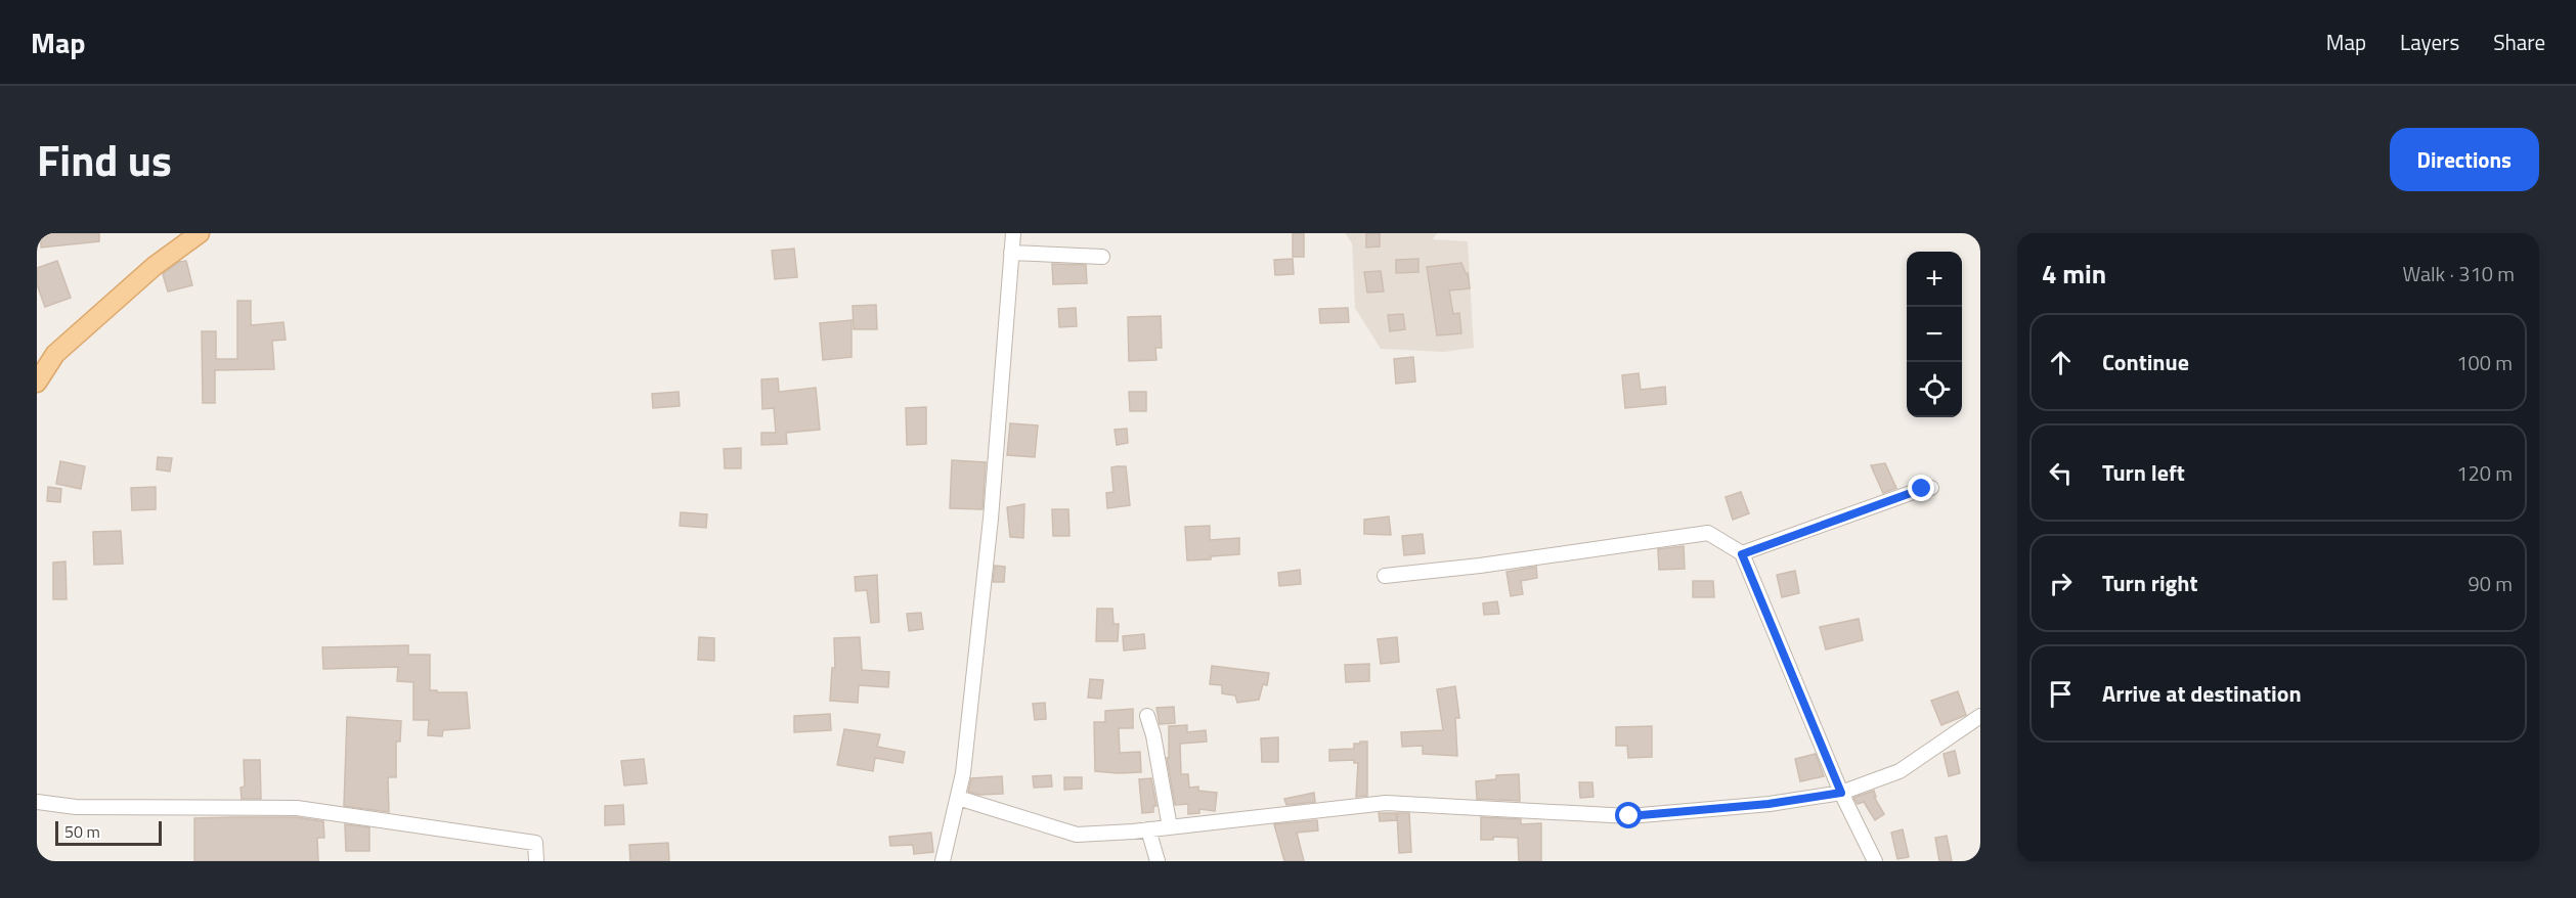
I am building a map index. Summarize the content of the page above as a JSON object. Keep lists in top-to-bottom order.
{
  "scale_bar": "50 m",
  "page": {
    "header": "Map",
    "nav": ["Map", "Layers", "Share"],
    "title": "Find us",
    "buttons": "Directions",
    "heading": ["4 min", "Walk · 310 m"],
    "map_buttons": ["+", "−"],
    "list": [
      ["Continue", "100 m"],
      ["Turn left", "120 m"],
      ["Turn right", "90 m"],
      "Arrive at destination"
    ],
    "scale": "50 m"
  }
}
